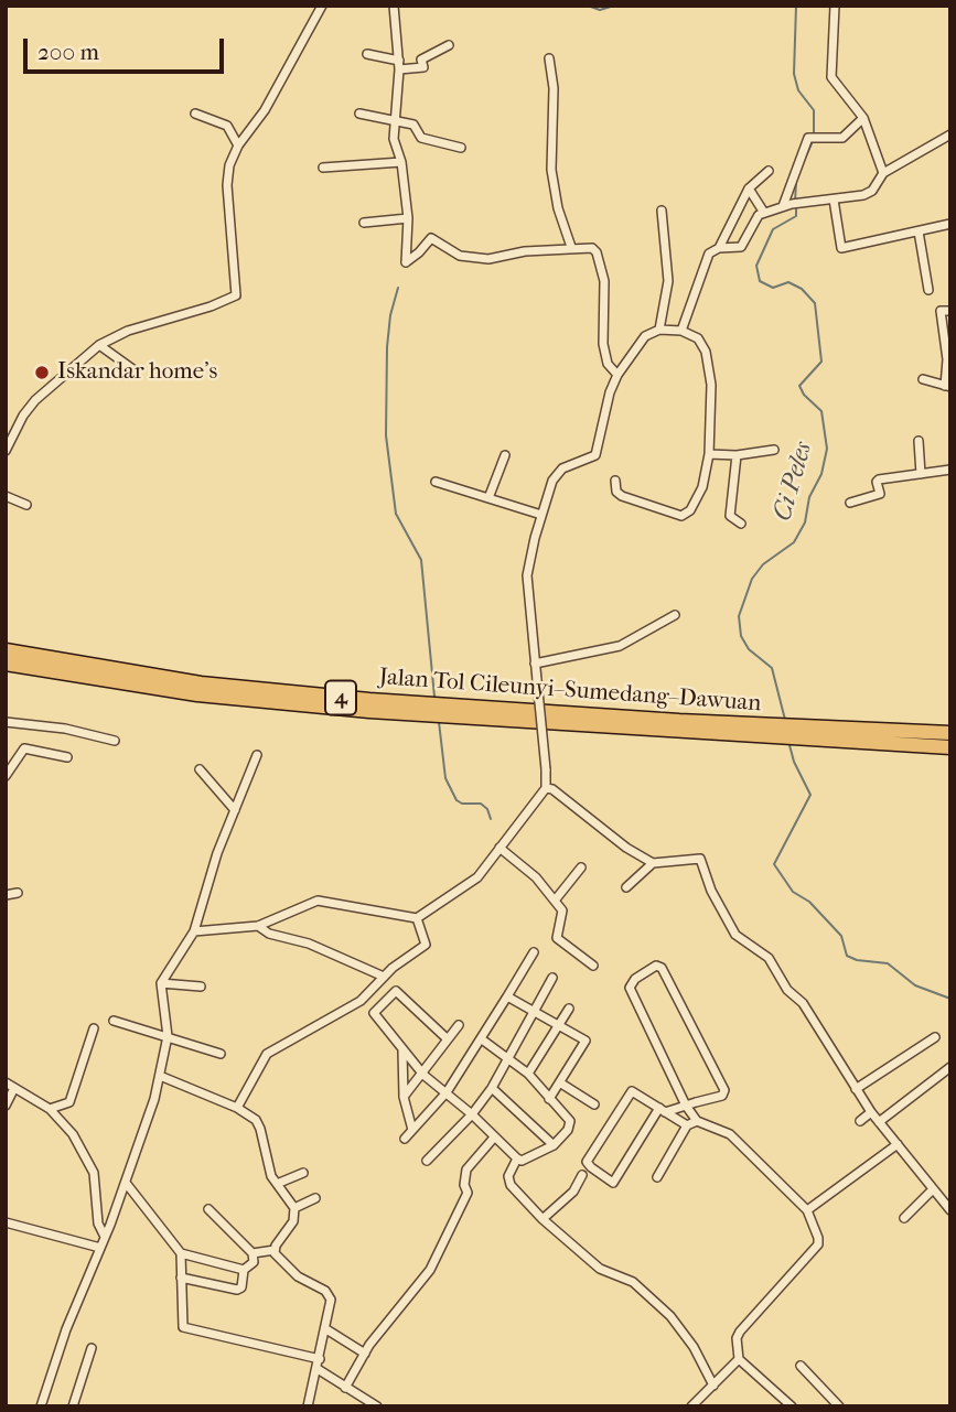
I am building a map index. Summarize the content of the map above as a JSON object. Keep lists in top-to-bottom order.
{
  "streets": {
    "highway": ["Jalan Tol Cileunyi–Sumedang–Dawuan", "4"]
  },
  "water": ["Ci Peles"],
  "places": ["Iskandar home's"],
  "scale_bar": "200 m"
}
